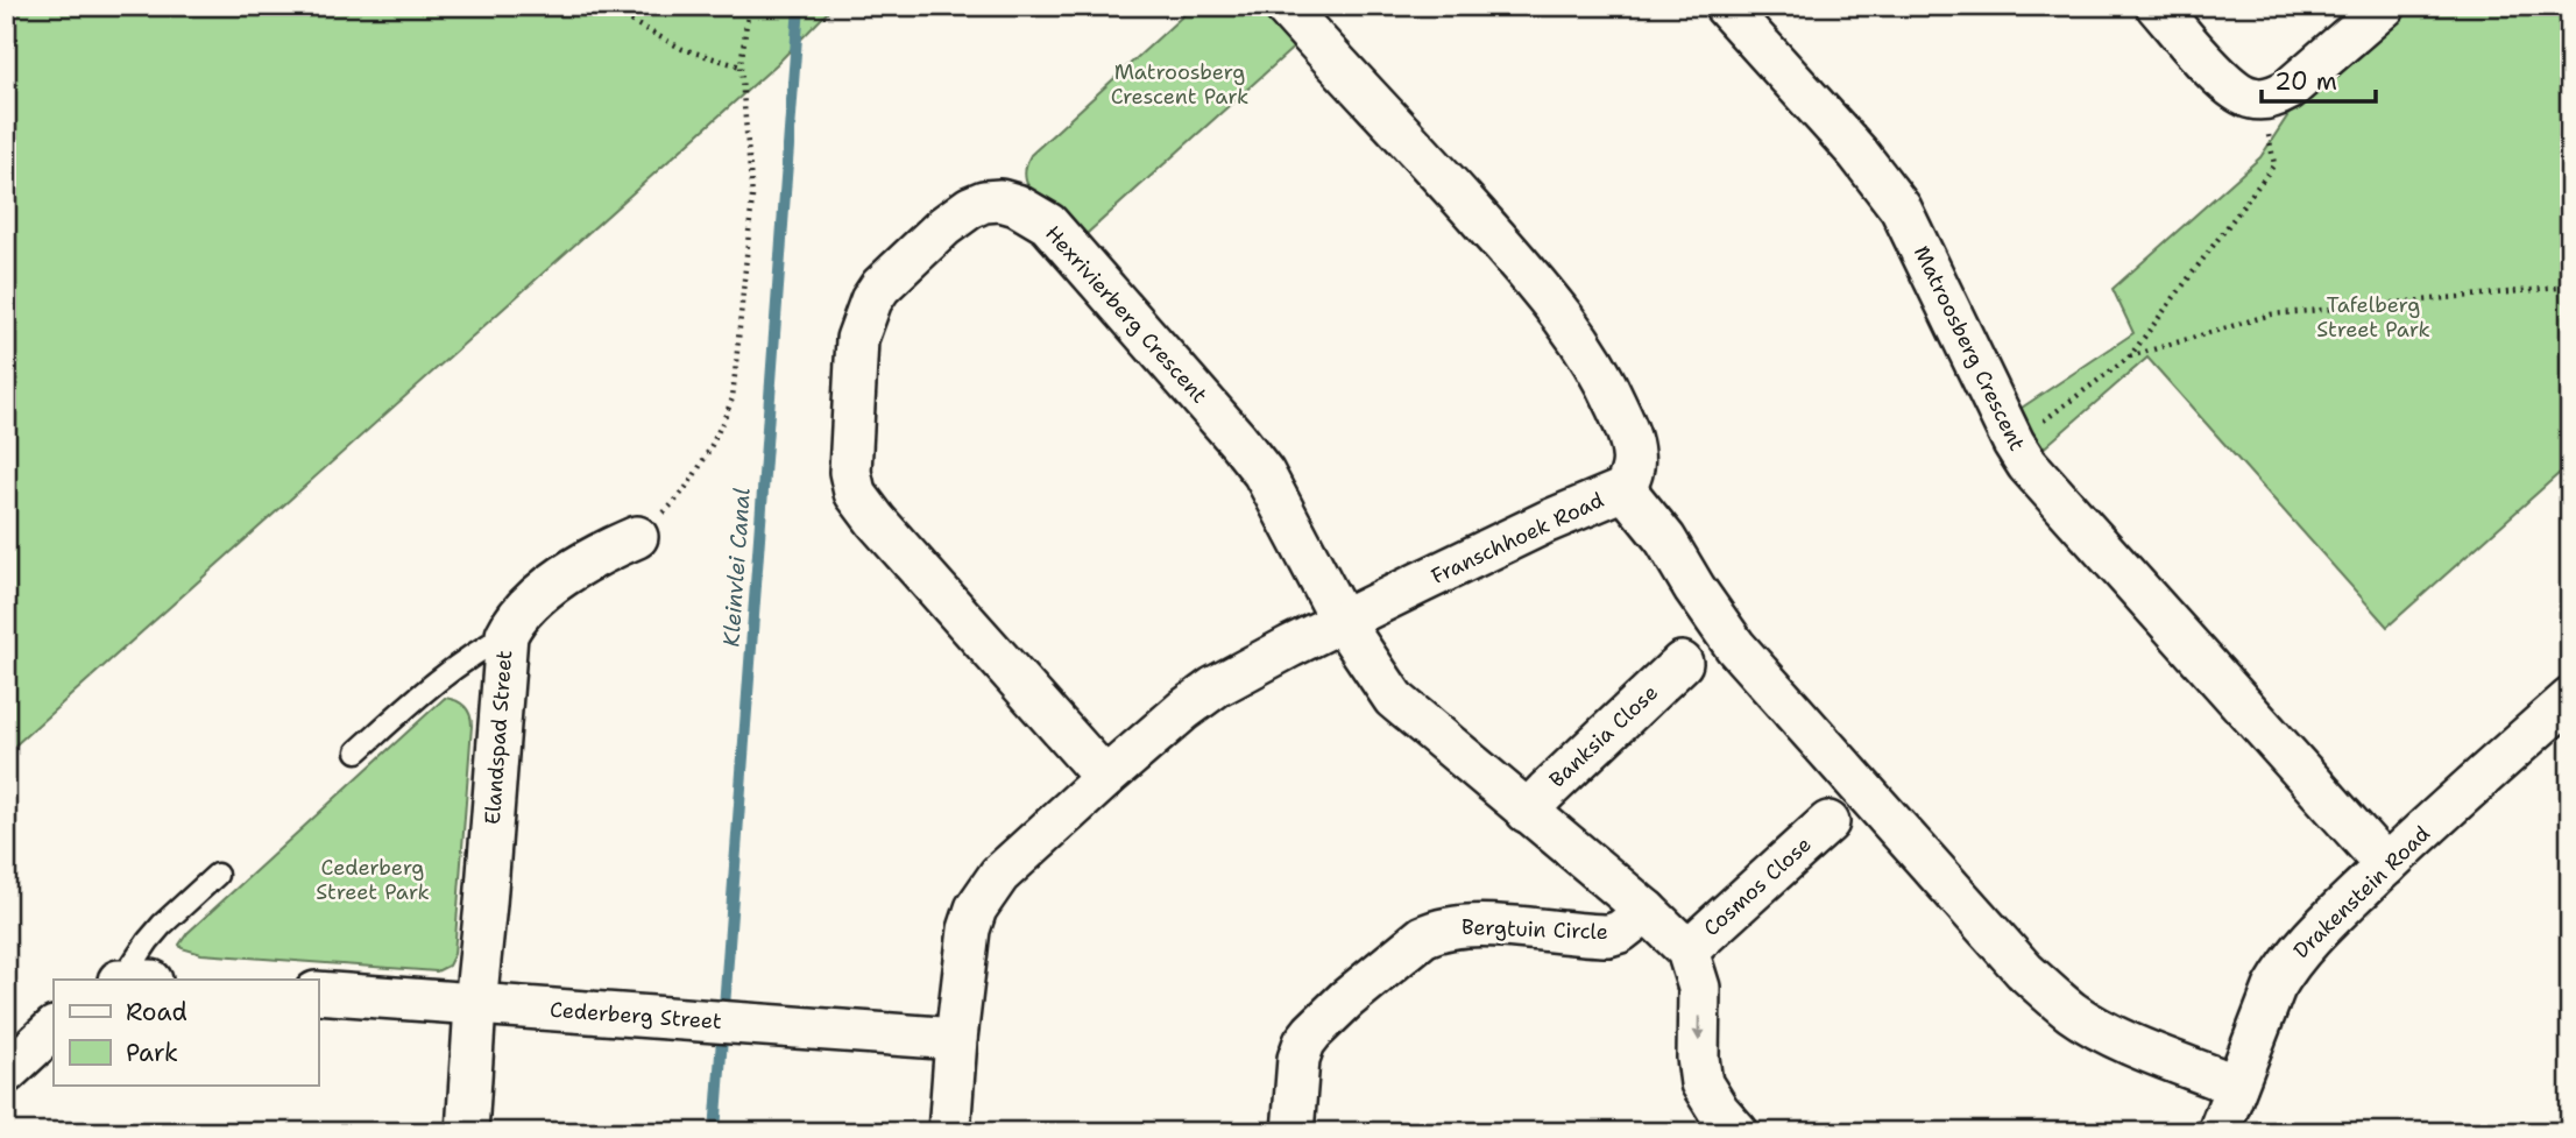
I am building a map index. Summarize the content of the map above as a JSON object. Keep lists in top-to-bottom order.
{
  "streets": {
    "street": [
      "Hexrivierberg Crescent",
      "Matroosberg Crescent",
      "Franschhoek Road",
      "Banksia Close",
      "Elandspad Street",
      "Cosmos Close",
      "Drakenstein Road",
      "Bergtuin Circle",
      "Cederberg Street"
    ]
  },
  "crossings": [
    ["Hexrivierberg Crescent", "Franschhoek Road"],
    ["Matroosberg Crescent", "Drakenstein Road"],
    ["Franschhoek Road", "Drakenstein Road"],
    ["Franschhoek Road", "Cederberg Street"],
    ["Elandspad Street", "Cederberg Street"]
  ],
  "water": ["Kleinvlei Canal"],
  "parks": ["Matroosberg Crescent Park", "Tafelberg Street Park", "Cederberg Street Park"],
  "legend": ["Road", "Park"],
  "scale_bar": "20 m"
}
